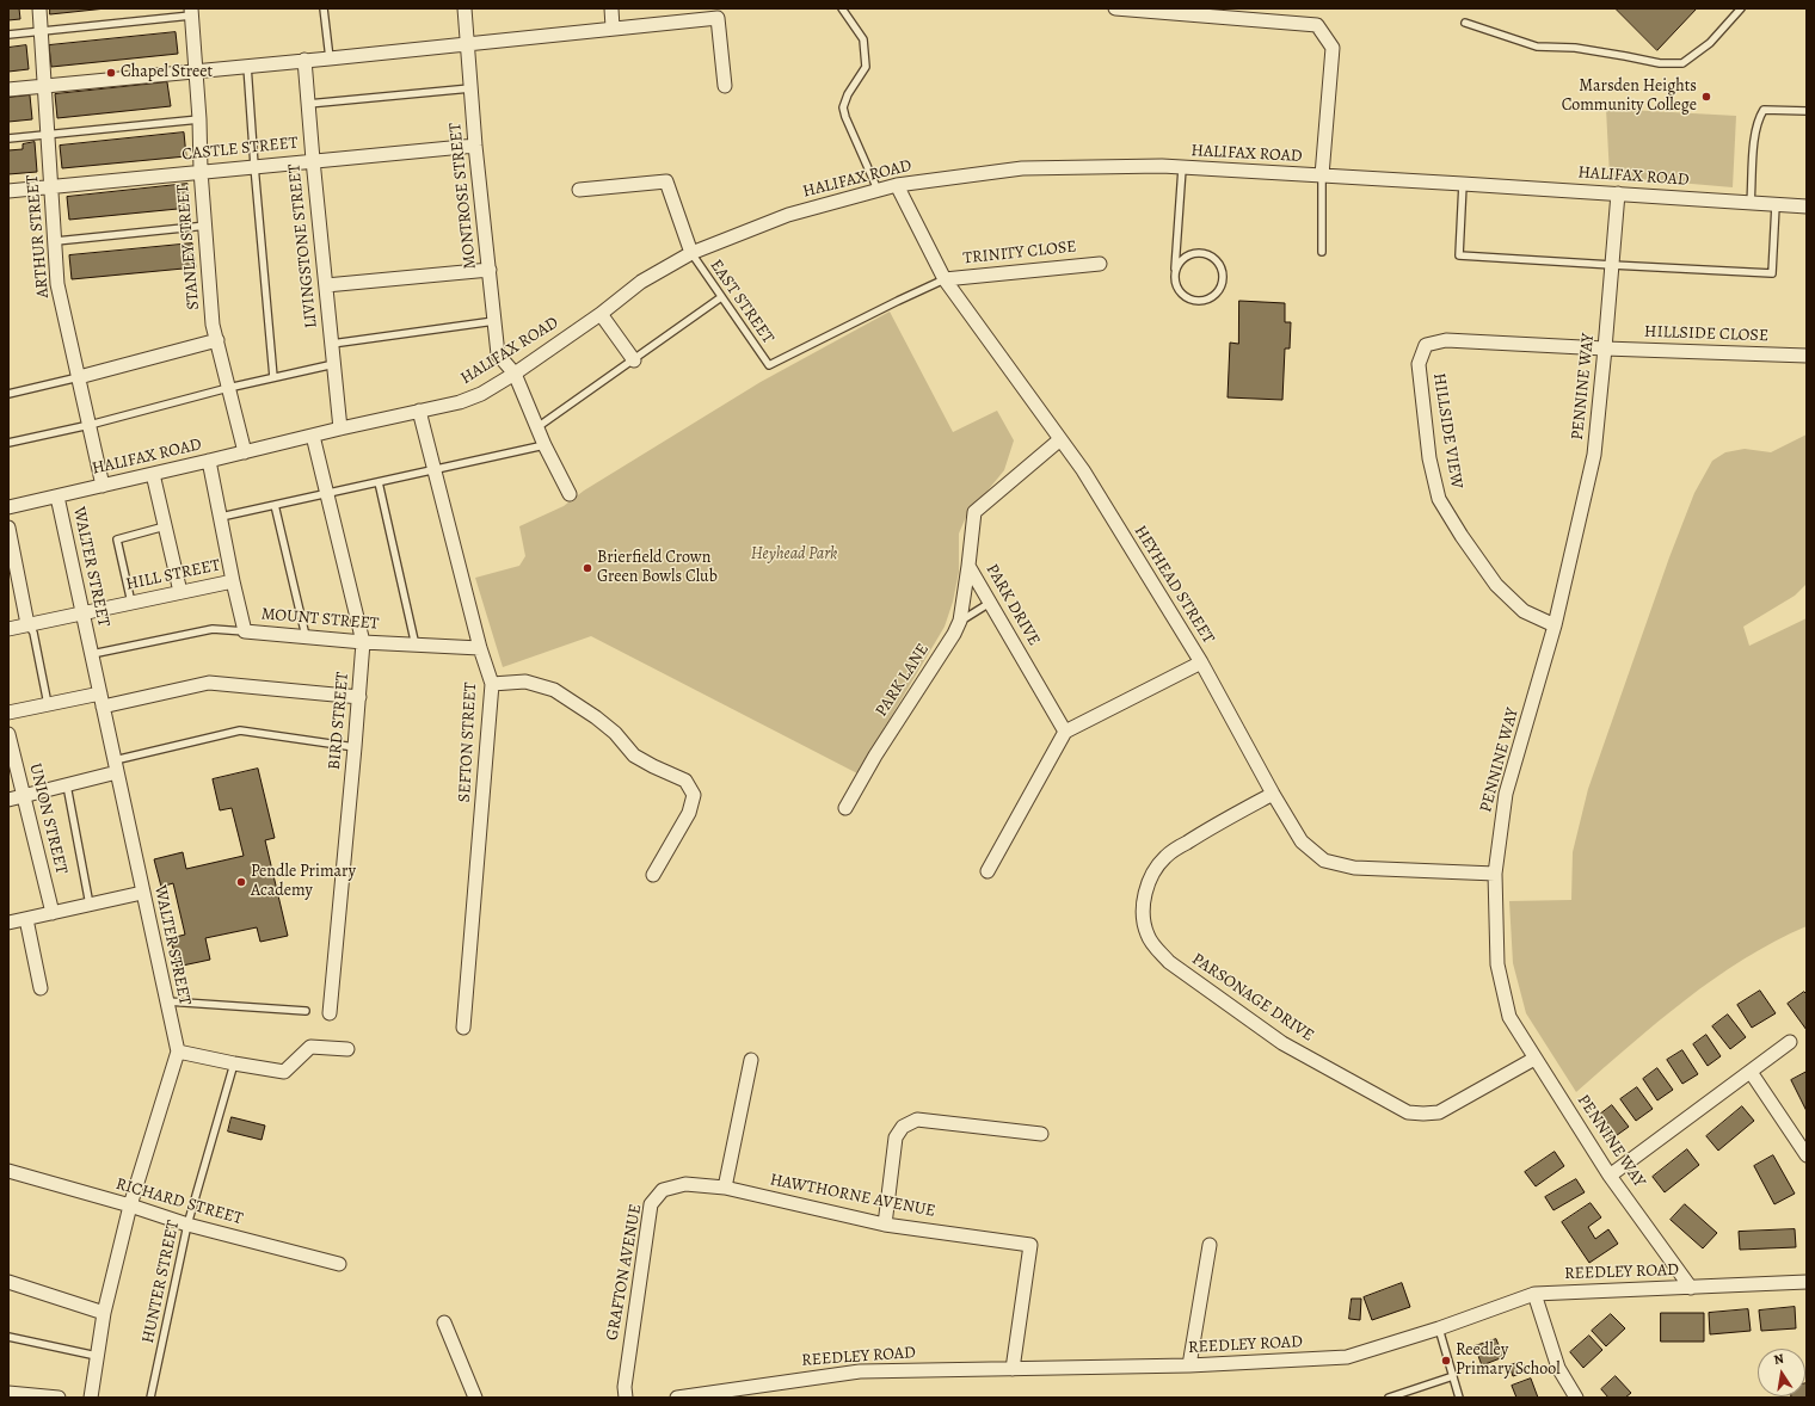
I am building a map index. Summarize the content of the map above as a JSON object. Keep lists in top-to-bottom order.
{
  "streets": {
    "street": [
      "CASTLE STREET",
      "HALIFAX ROAD",
      "MONTROSE STREET",
      "ARTHUR STREET",
      "LIVINGSTONE STREET",
      "STANLEY STREET",
      "TRINITY CLOSE",
      "HILLSIDE CLOSE",
      "PENNINE WAY",
      "HILLSIDE VIEW",
      "WALTER STREET",
      "HILL STREET",
      "HEYHEAD STREET",
      "PARK DRIVE",
      "MOUNT STREET",
      "PARK LANE",
      "BIRD STREET",
      "SEFTON STREET",
      "UNION STREET",
      "PARSONAGE DRIVE",
      "HAWTHORNE AVENUE",
      "RICHARD STREET",
      "GRAFTON AVENUE",
      "REEDLEY ROAD"
    ],
    "lane": ["EAST STREET", "HUNTER STREET"]
  },
  "crossings": [
    ["CASTLE STREET", "MONTROSE STREET"],
    ["CASTLE STREET", "ARTHUR STREET"],
    ["CASTLE STREET", "LIVINGSTONE STREET"],
    ["CASTLE STREET", "STANLEY STREET"],
    ["HALIFAX ROAD", "MONTROSE STREET"],
    ["HALIFAX ROAD", "ARTHUR STREET"],
    ["HALIFAX ROAD", "LIVINGSTONE STREET"],
    ["HALIFAX ROAD", "STANLEY STREET"],
    ["HALIFAX ROAD", "EAST STREET"],
    ["HALIFAX ROAD", "PENNINE WAY"],
    ["HALIFAX ROAD", "WALTER STREET"],
    ["HALIFAX ROAD", "HEYHEAD STREET"],
    ["HALIFAX ROAD", "MOUNT STREET"],
    ["HALIFAX ROAD", "BIRD STREET"],
    ["HALIFAX ROAD", "SEFTON STREET"],
    ["TRINITY CLOSE", "EAST STREET"],
    ["TRINITY CLOSE", "HEYHEAD STREET"],
    ["EAST STREET", "HEYHEAD STREET"],
    ["HILLSIDE CLOSE", "PENNINE WAY"],
    ["HILLSIDE CLOSE", "HILLSIDE VIEW"],
    ["PENNINE WAY", "HILLSIDE VIEW"],
    ["PENNINE WAY", "HEYHEAD STREET"],
    ["PENNINE WAY", "PARSONAGE DRIVE"],
    ["PENNINE WAY", "REEDLEY ROAD"],
    ["WALTER STREET", "HILL STREET"],
    ["WALTER STREET", "RICHARD STREET"],
    ["HILL STREET", "MOUNT STREET"],
    ["HEYHEAD STREET", "PARK DRIVE"],
    ["HEYHEAD STREET", "PARSONAGE DRIVE"],
    ["PARK DRIVE", "PARK LANE"],
    ["MOUNT STREET", "BIRD STREET"],
    ["MOUNT STREET", "SEFTON STREET"],
    ["HAWTHORNE AVENUE", "GRAFTON AVENUE"],
    ["HAWTHORNE AVENUE", "REEDLEY ROAD"],
    ["RICHARD STREET", "HUNTER STREET"]
  ],
  "parks": ["Heyhead Park"],
  "places": [
    "Chapel Street",
    "Marsden Heights Community College",
    "Brierfield Crown Green Bowls Club",
    "Pendle Primary Academy",
    "Reedley Primary School"
  ],
  "north": "top"
}
